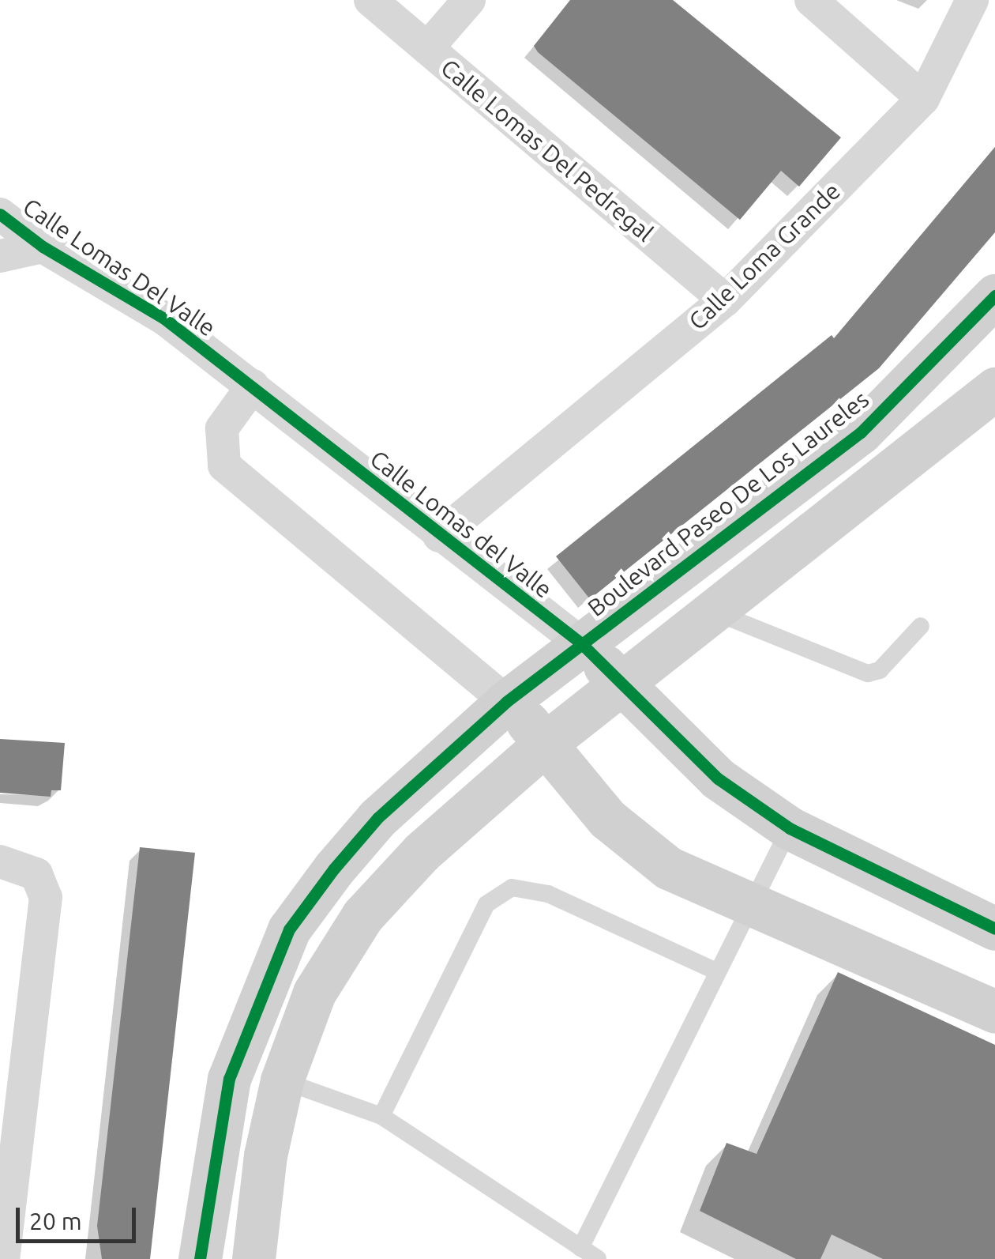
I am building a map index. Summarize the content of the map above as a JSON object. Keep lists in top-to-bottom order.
{
  "streets": {
    "street": [
      "Calle Lomas Del Pedregal",
      "Calle Loma Grande",
      "Calle Lomas Del Valle",
      "Boulevard Paseo De Los Laureles",
      "Calle Lomas del Valle"
    ]
  },
  "crossings": [
    ["Calle Lomas Del Pedregal", "Calle Loma Grande"],
    ["Calle Loma Grande", "Calle Lomas del Valle"],
    ["Calle Lomas Del Valle", "Calle Lomas del Valle"],
    ["Boulevard Paseo De Los Laureles", "Calle Lomas del Valle"]
  ],
  "scale_bar": "20 m"
}
